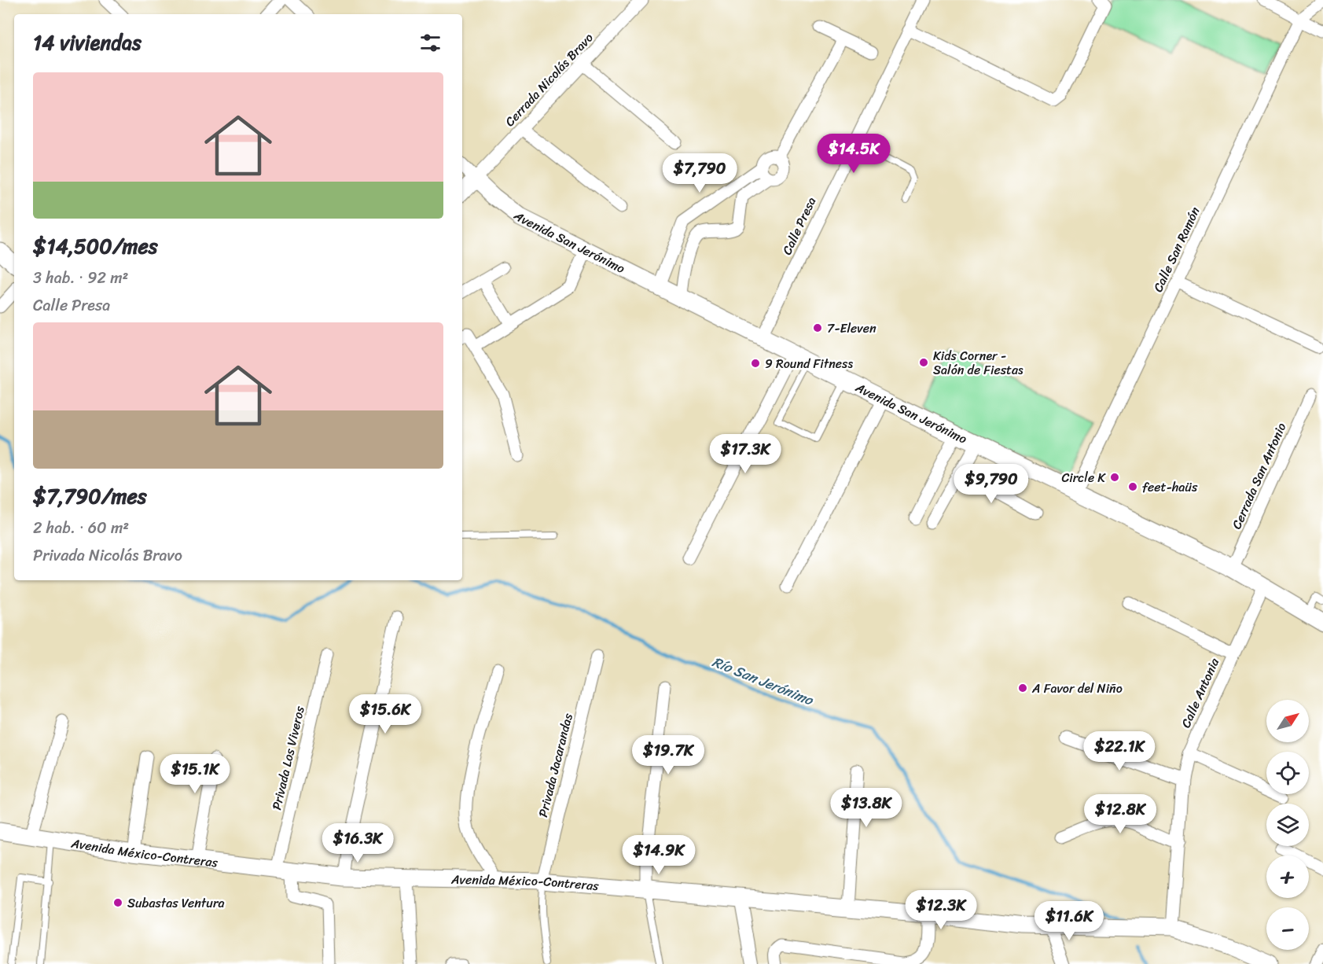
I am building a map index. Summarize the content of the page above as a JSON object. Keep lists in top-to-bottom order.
{
  "streets": {
    "street": [
      "Cerrada Nicolás Bravo",
      "Calle Presa",
      "Avenida San Jerónimo",
      "Calle San Ramón",
      "Cerrada San Antonio",
      "Calle Antonia",
      "Privada Los Viveros",
      "Privada Jacarandas",
      "Avenida México-Contreras"
    ]
  },
  "crossings": [
    ["Cerrada Nicolás Bravo", "Avenida San Jerónimo"],
    ["Calle Presa", "Avenida San Jerónimo"],
    ["Avenida San Jerónimo", "Calle San Ramón"],
    ["Avenida San Jerónimo", "Cerrada San Antonio"],
    ["Avenida San Jerónimo", "Calle Antonia"],
    ["Calle Antonia", "Avenida México-Contreras"],
    ["Privada Los Viveros", "Avenida México-Contreras"],
    ["Privada Jacarandas", "Avenida México-Contreras"]
  ],
  "water": ["Río San Jerónimo"],
  "places": [
    "7-Eleven",
    "Kids Corner - Salón de Fiestas",
    "9 Round Fitness",
    "Circle K",
    "feet-haüs",
    "A Favor del Niño",
    "Subastas Ventura"
  ],
  "north": "top right",
  "page": {
    "heading": "14 viviendas",
    "list": [
      {
        "name": "$14,500/mes",
        "note": "3 hab. · 92 m² · Calle Presa"
      },
      {
        "name": "$7,790/mes",
        "note": "2 hab. · 60 m² · Privada Nicolás Bravo"
      }
    ],
    "price": [
      "$14.5K",
      "$7,790",
      "$17.3K",
      "$9,790",
      "$15.6K",
      "$22.1K",
      "$19.7K",
      "$15.1K",
      "$13.8K",
      "$12.8K",
      "$16.3K",
      "$14.9K",
      "$12.3K",
      "$11.6K"
    ],
    "map_buttons": ["+", "−"]
  }
}
